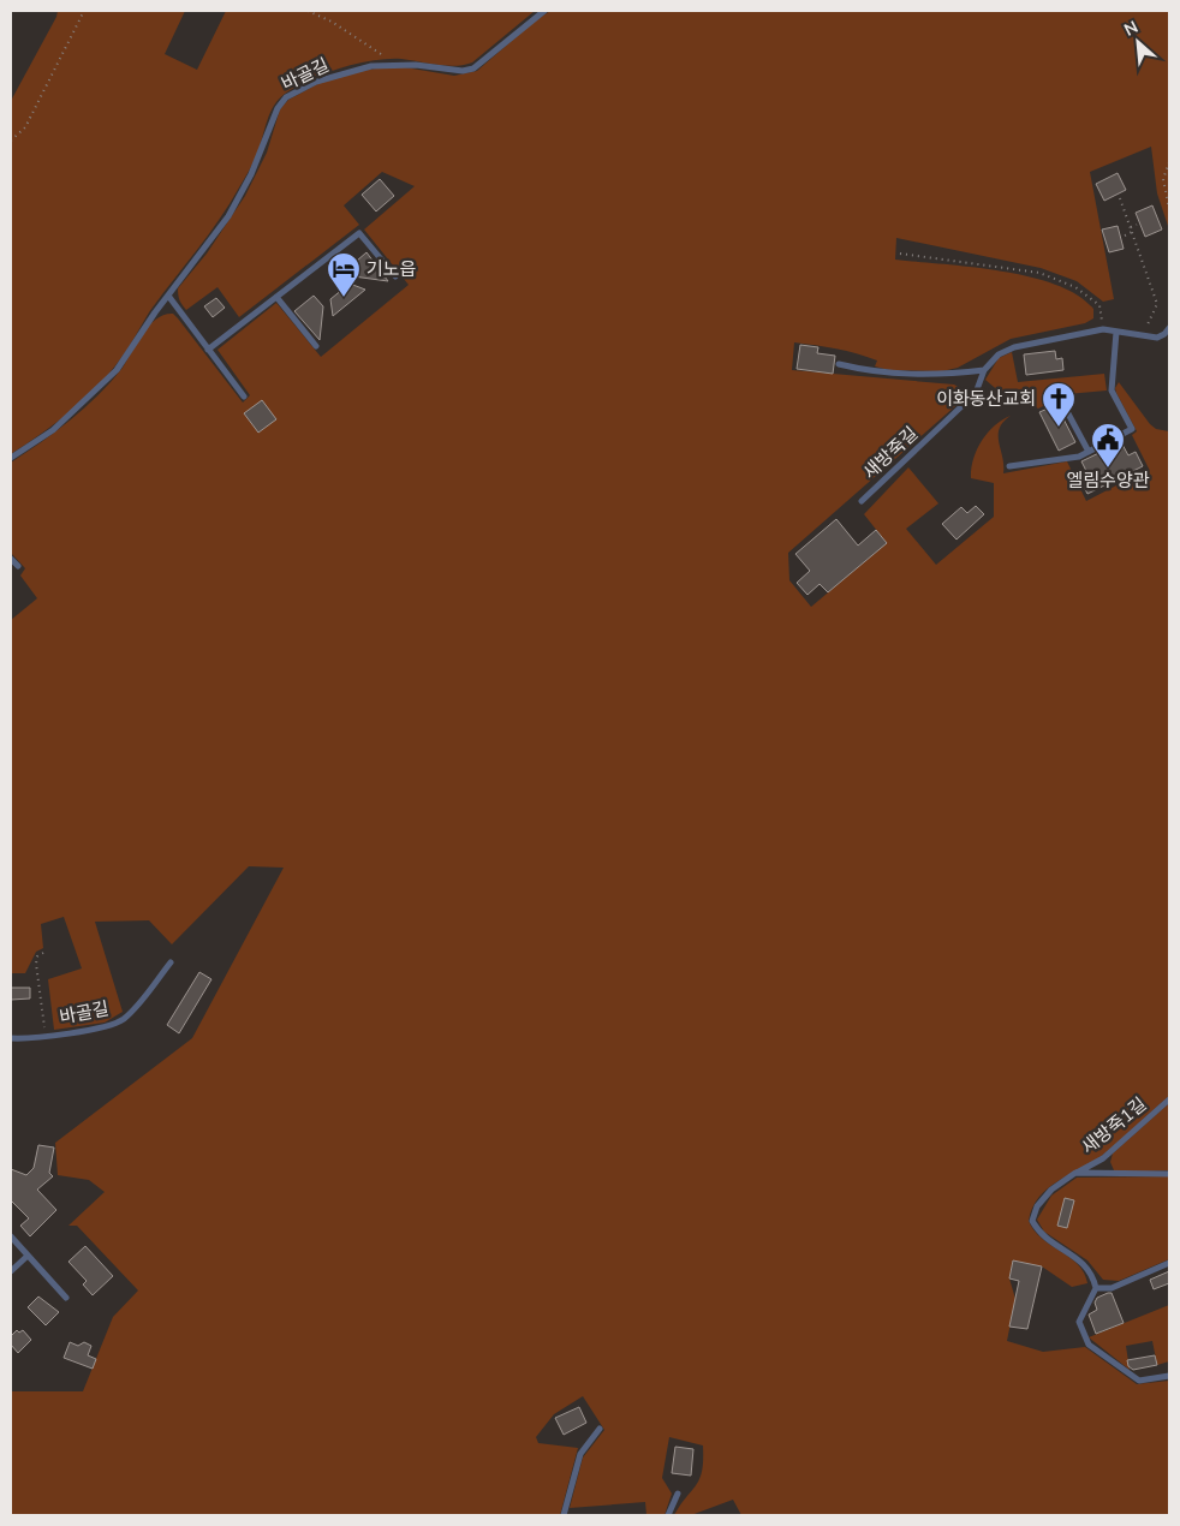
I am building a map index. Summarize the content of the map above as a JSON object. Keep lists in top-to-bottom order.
{
  "streets": {
    "lane": ["바골길", "새방죽길", "새방죽1길"]
  },
  "places": {
    "hotel": ["기노읍"],
    "church": ["이화동산교회"],
    "public building": ["엘림수양관"]
  },
  "north": "top left"
}
